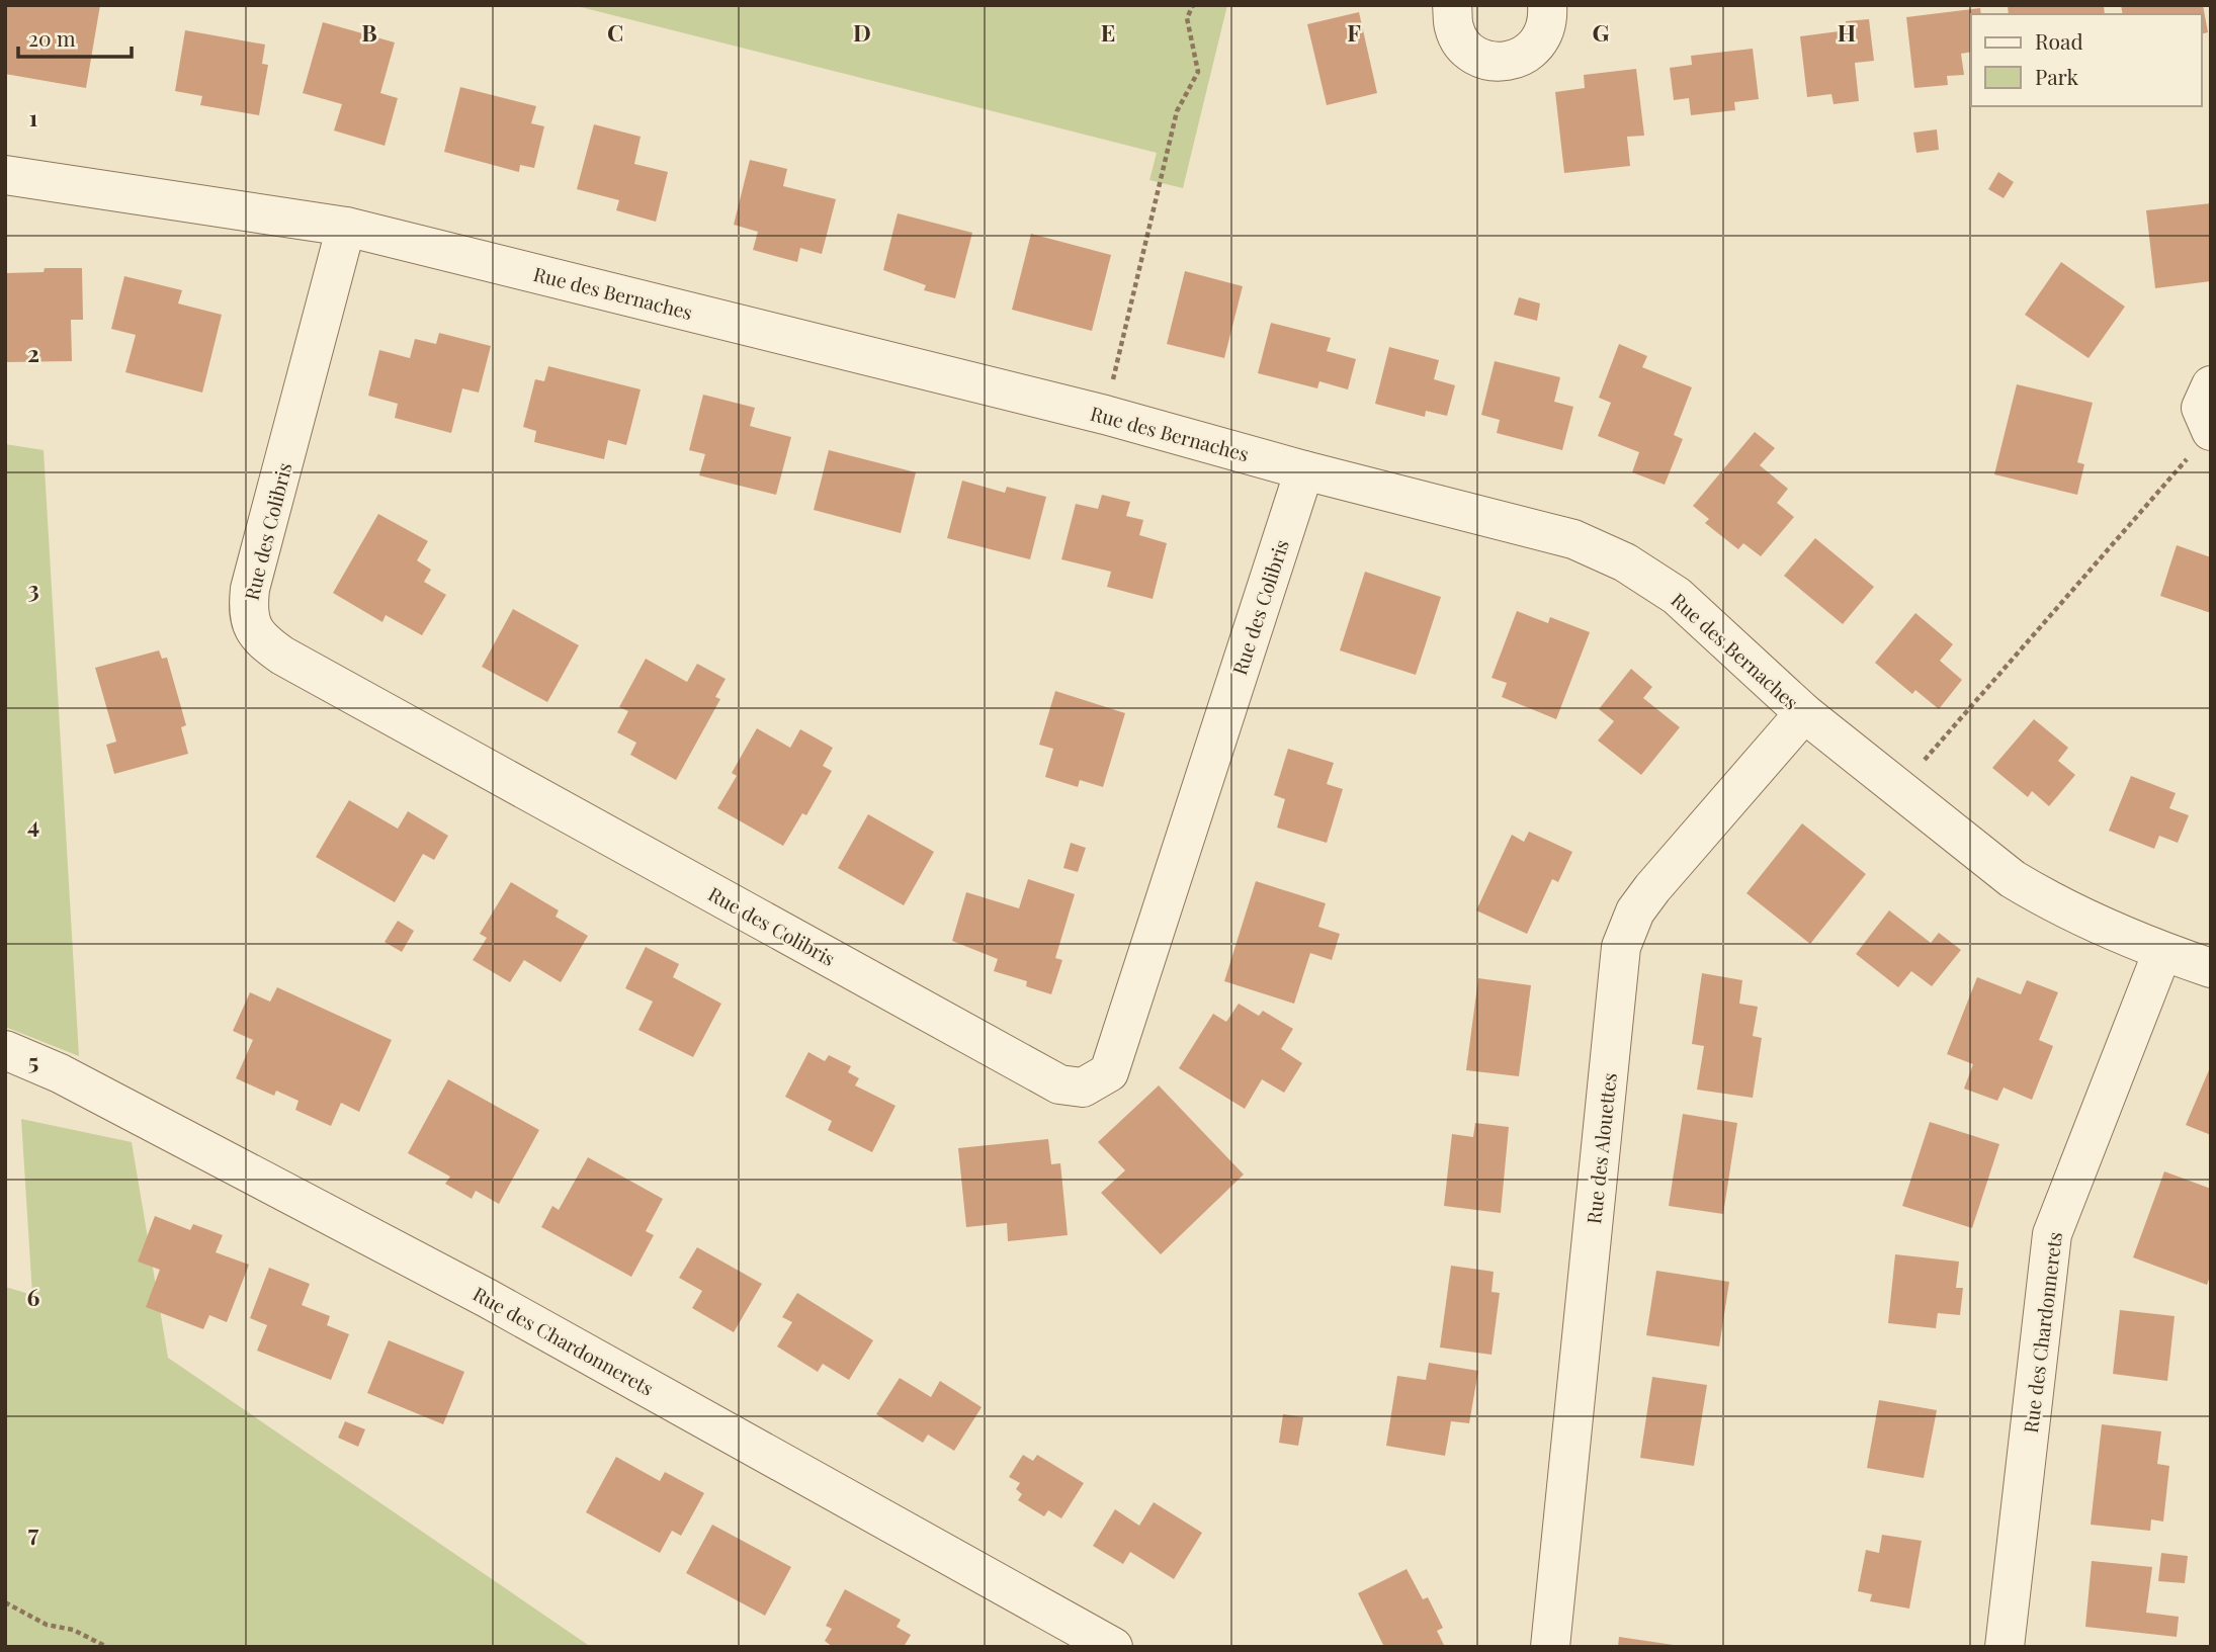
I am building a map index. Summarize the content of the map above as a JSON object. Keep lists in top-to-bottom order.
{
  "streets": {
    "street": [
      "Rue des Bernaches",
      "Rue des Colibris",
      "Rue des Alouettes",
      "Rue des Chardonnerets"
    ]
  },
  "crossings": [
    ["Rue des Bernaches", "Rue des Colibris"],
    ["Rue des Bernaches", "Rue des Alouettes"],
    ["Rue des Bernaches", "Rue des Chardonnerets"]
  ],
  "legend": ["Road", "Park"],
  "scale_bar": "20 m",
  "grid": {
    "columns": [
      "B",
      "C",
      "D",
      "E",
      "F",
      "G",
      "H"
    ],
    "rows": [
      "1",
      "2",
      "3",
      "4",
      "5",
      "6",
      "7"
    ]
  }
}
